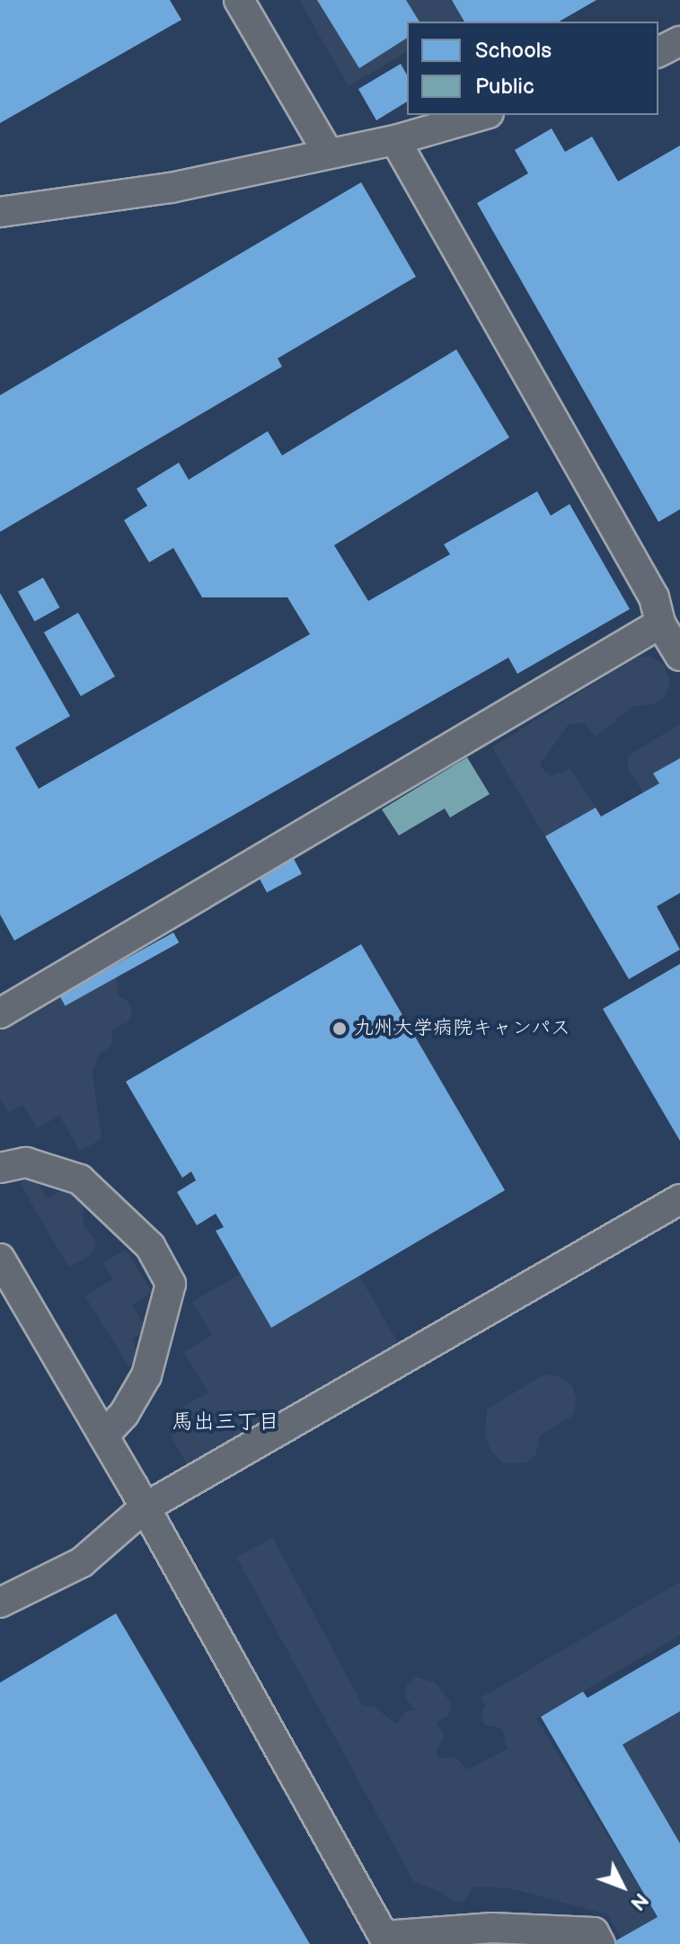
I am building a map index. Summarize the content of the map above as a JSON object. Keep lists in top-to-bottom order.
{
  "districts": ["馬出三丁目"],
  "places": ["九州大学病院キャンパス"],
  "legend": ["Schools", "Public"],
  "north": "bottom right"
}
